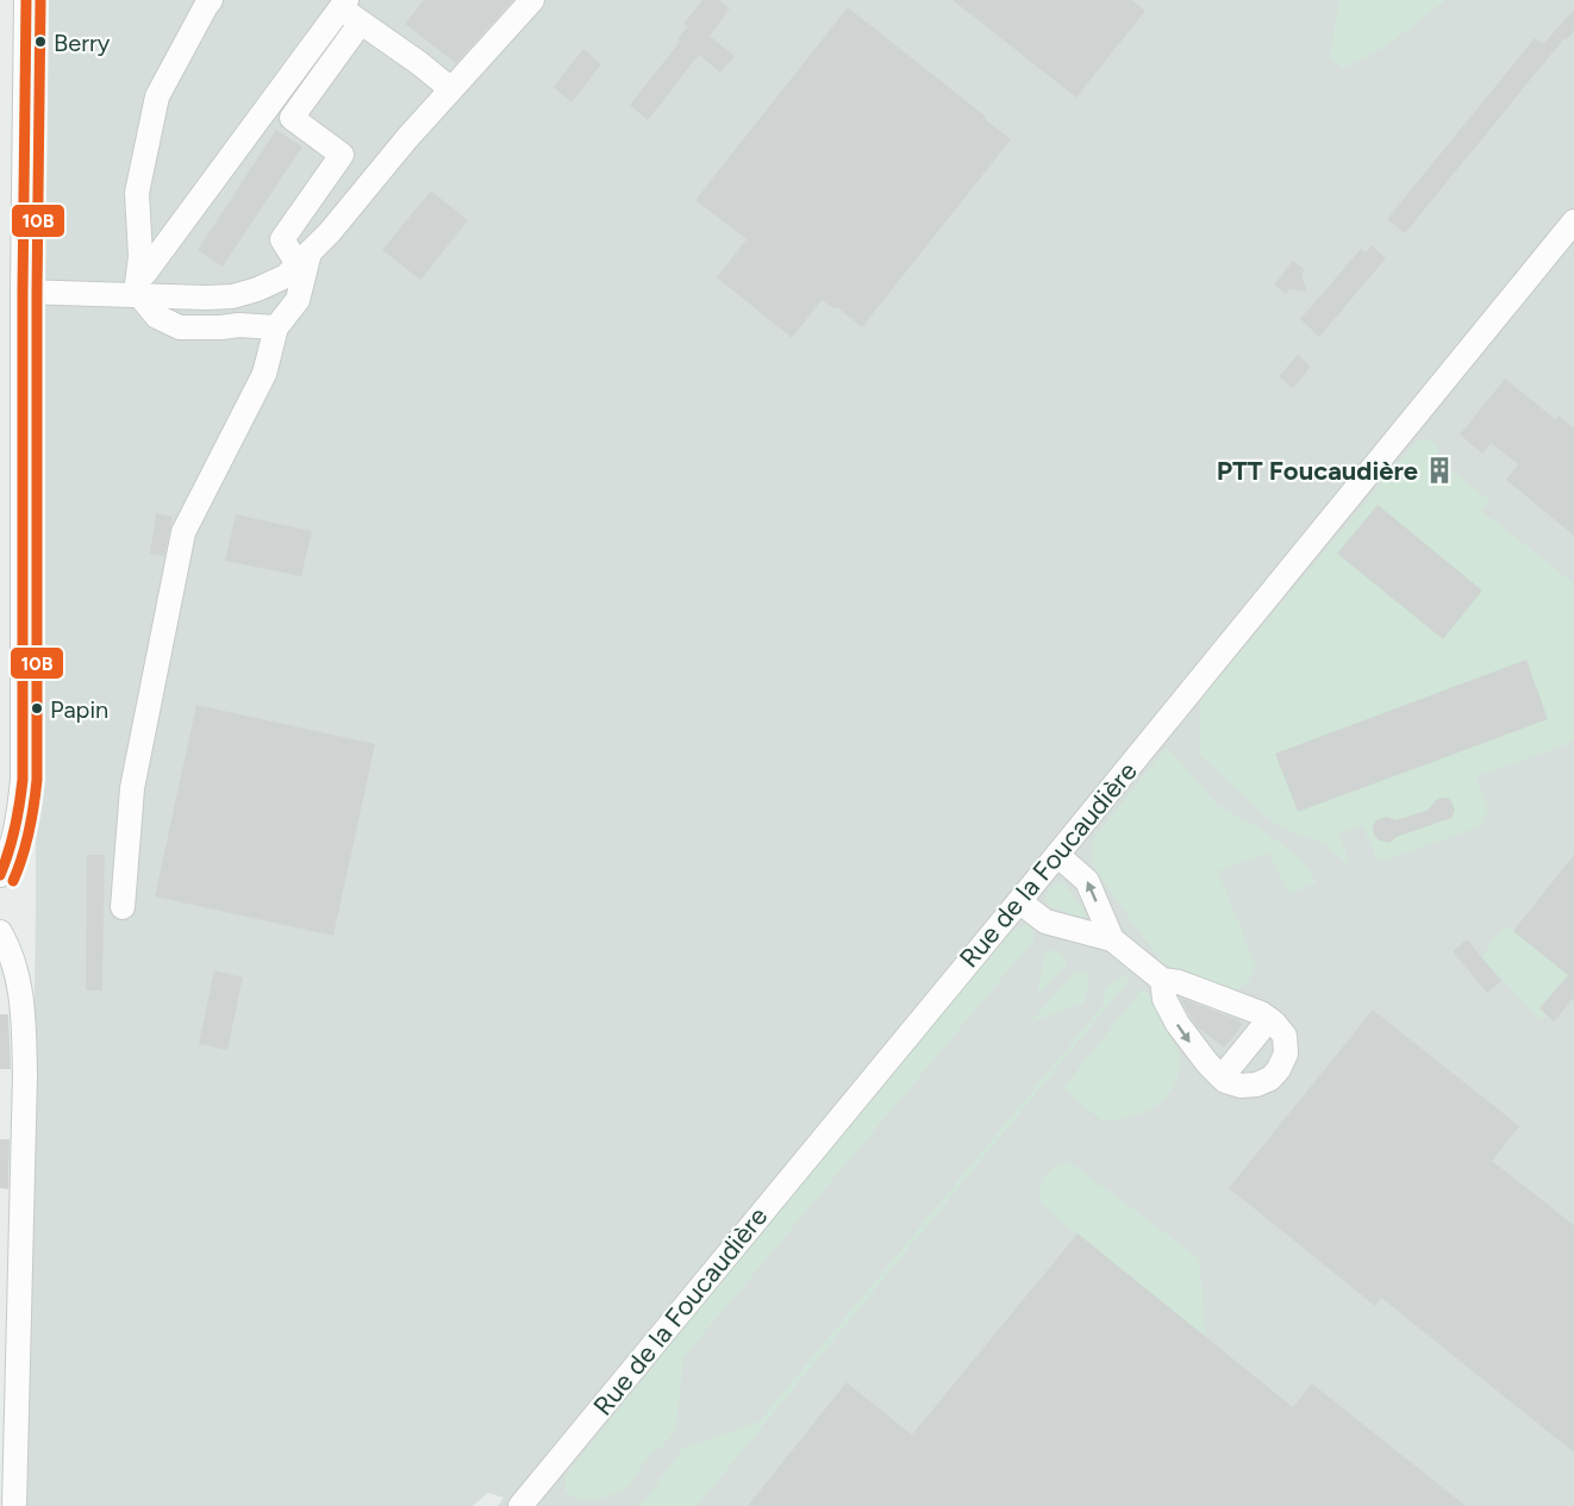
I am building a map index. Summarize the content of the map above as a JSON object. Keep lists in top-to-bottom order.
{
  "streets": {
    "street": ["Rue de la Foucaudière"]
  },
  "places": {
    "other": ["Berry", "Papin"],
    "building": ["PTT Foucaudière"]
  },
  "lines": ["transit line 10B"]
}
